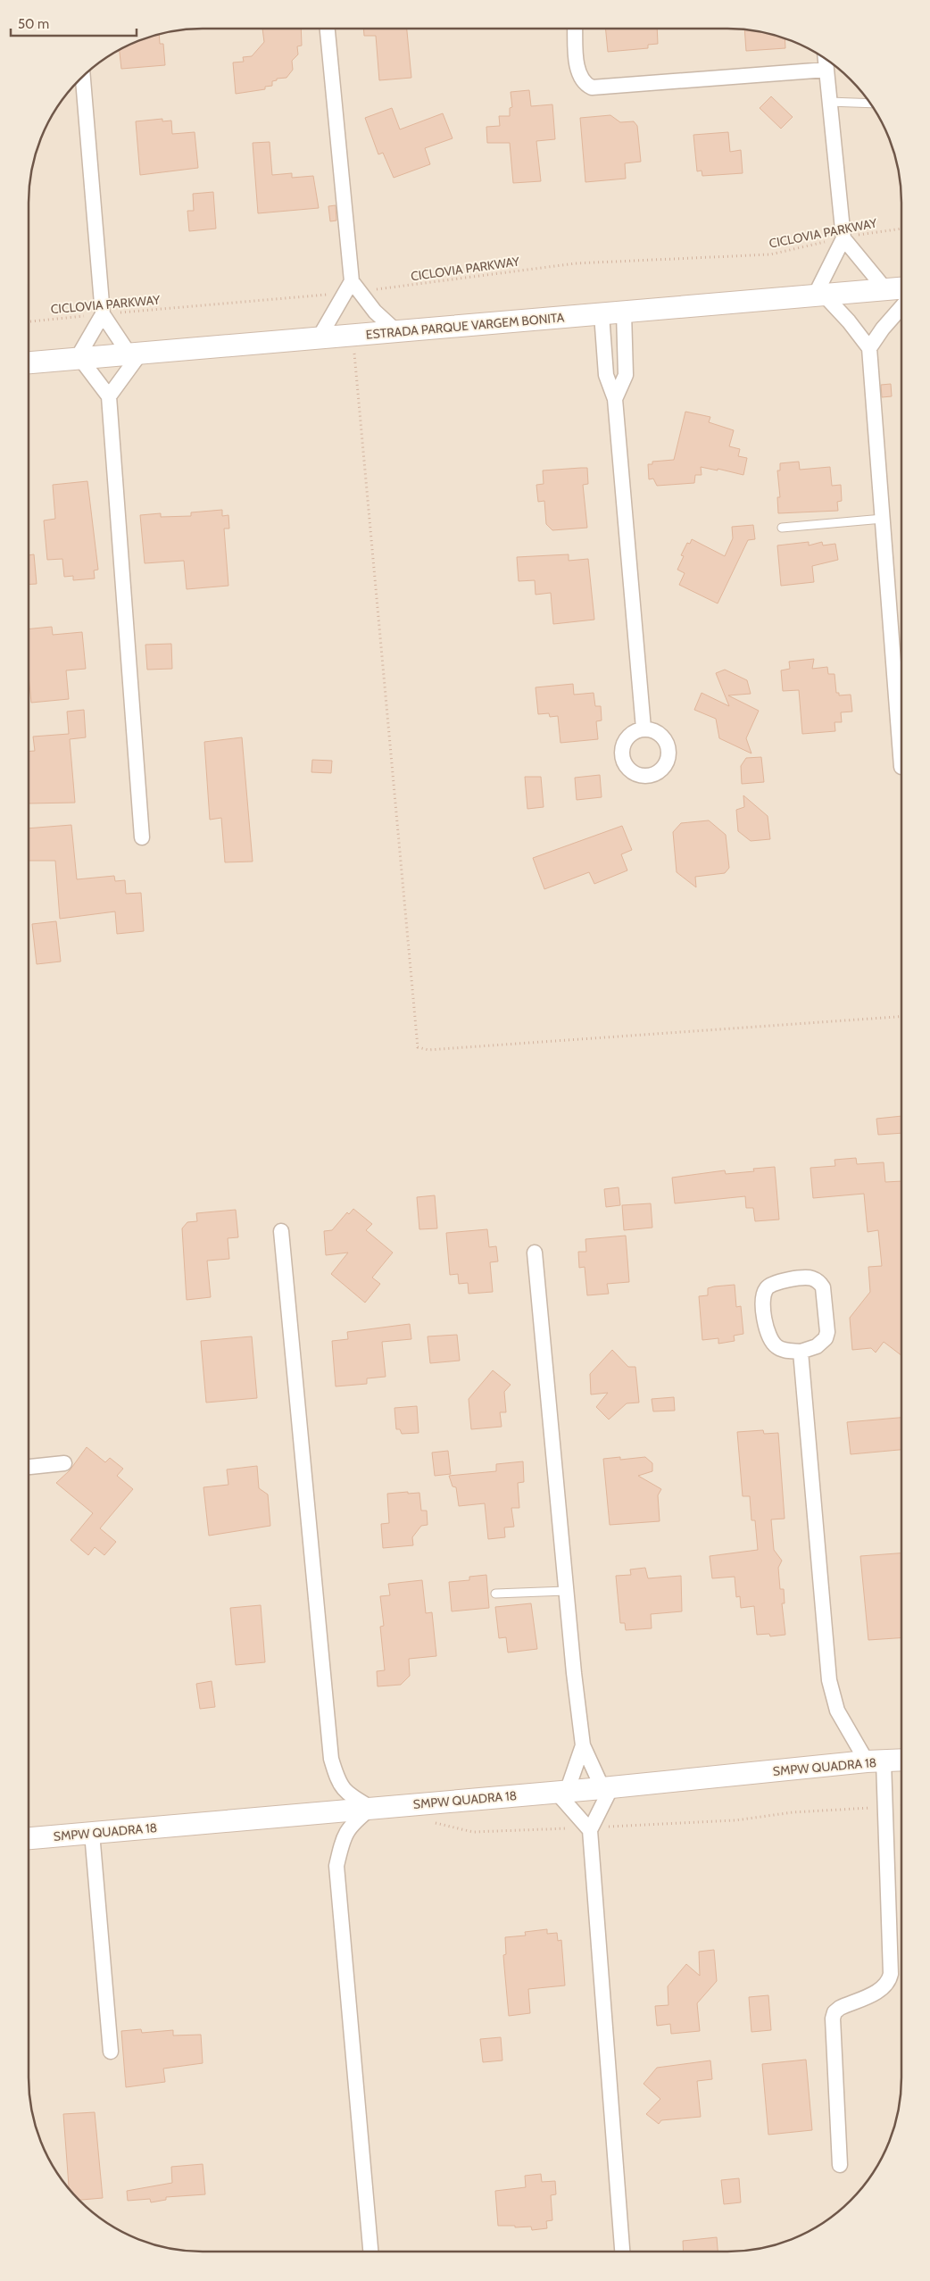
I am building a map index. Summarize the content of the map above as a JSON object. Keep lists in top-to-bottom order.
{
  "streets": {
    "main road": ["ESTRADA PARQUE VARGEM BONITA", "SMPW QUADRA 18"],
    "path": ["CICLOVIA PARKWAY"]
  },
  "scale_bar": "50 m"
}
